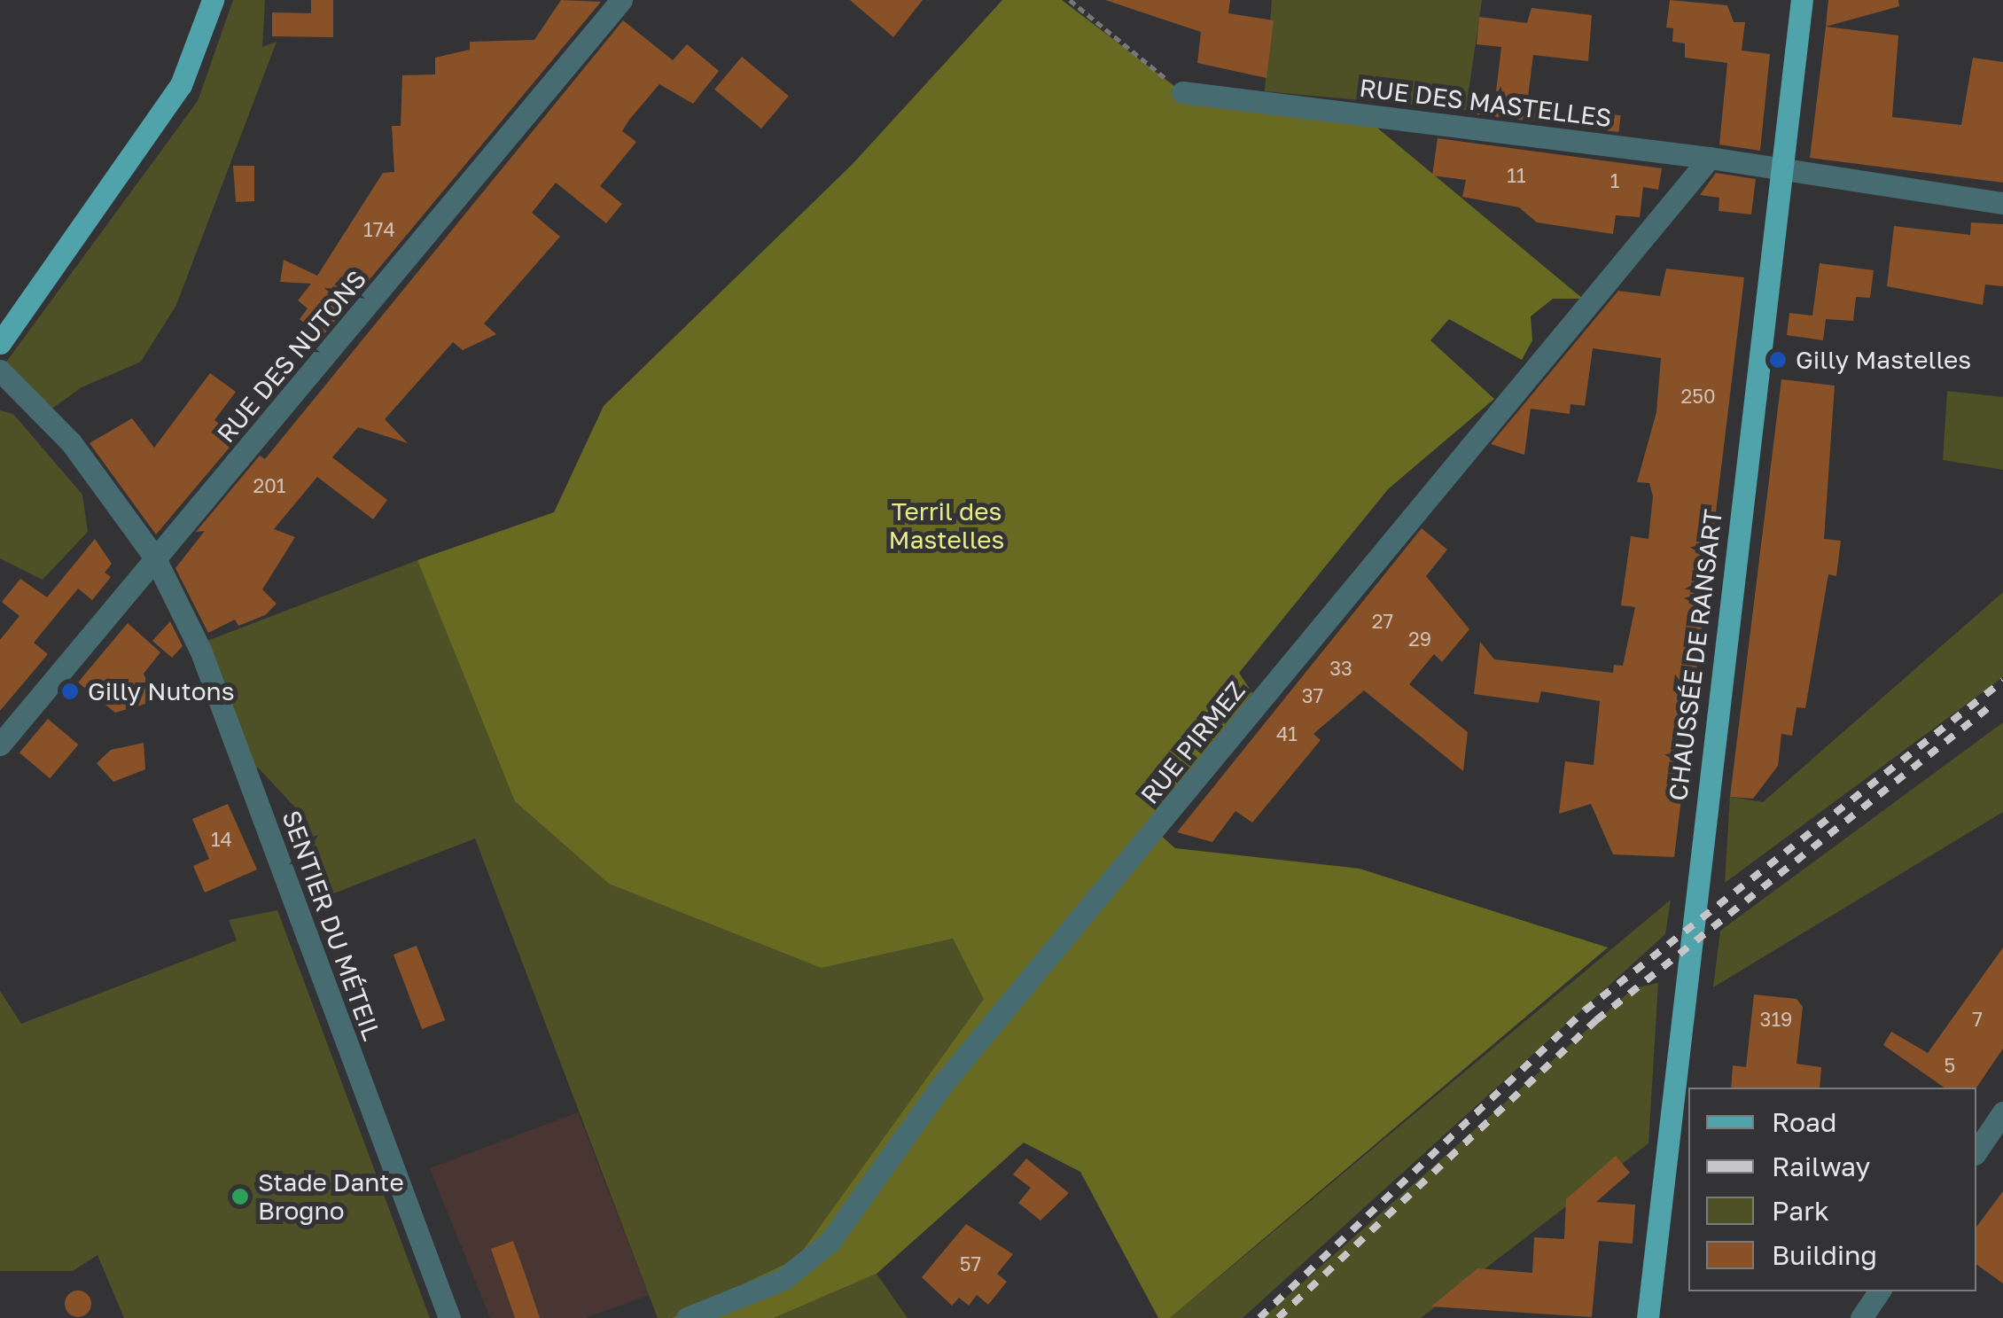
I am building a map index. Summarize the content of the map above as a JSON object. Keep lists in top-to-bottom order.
{
  "streets": {
    "main road": ["CHAUSSÉE DE RANSART"],
    "street": [
      "RUE DES MASTELLES",
      "RUE DES NUTONS",
      "RUE PIRMEZ",
      "SENTIER DU MÉTEIL"
    ]
  },
  "crossings": [
    ["RUE DES MASTELLES", "CHAUSSÉE DE RANSART"],
    ["RUE DES MASTELLES", "RUE PIRMEZ"],
    ["RUE DES NUTONS", "SENTIER DU MÉTEIL"]
  ],
  "parks": ["Terril des Mastelles"],
  "places": ["Gilly Mastelles", "Gilly Nutons", "Stade Dante Brogno"],
  "house_numbers": [
    "11",
    "1",
    "174",
    "250",
    "201",
    "27",
    "29",
    "33",
    "37",
    "41",
    "14",
    "319",
    "7",
    "5",
    "57"
  ],
  "legend": [
    "Road",
    "Railway",
    "Park",
    "Building"
  ]
}
